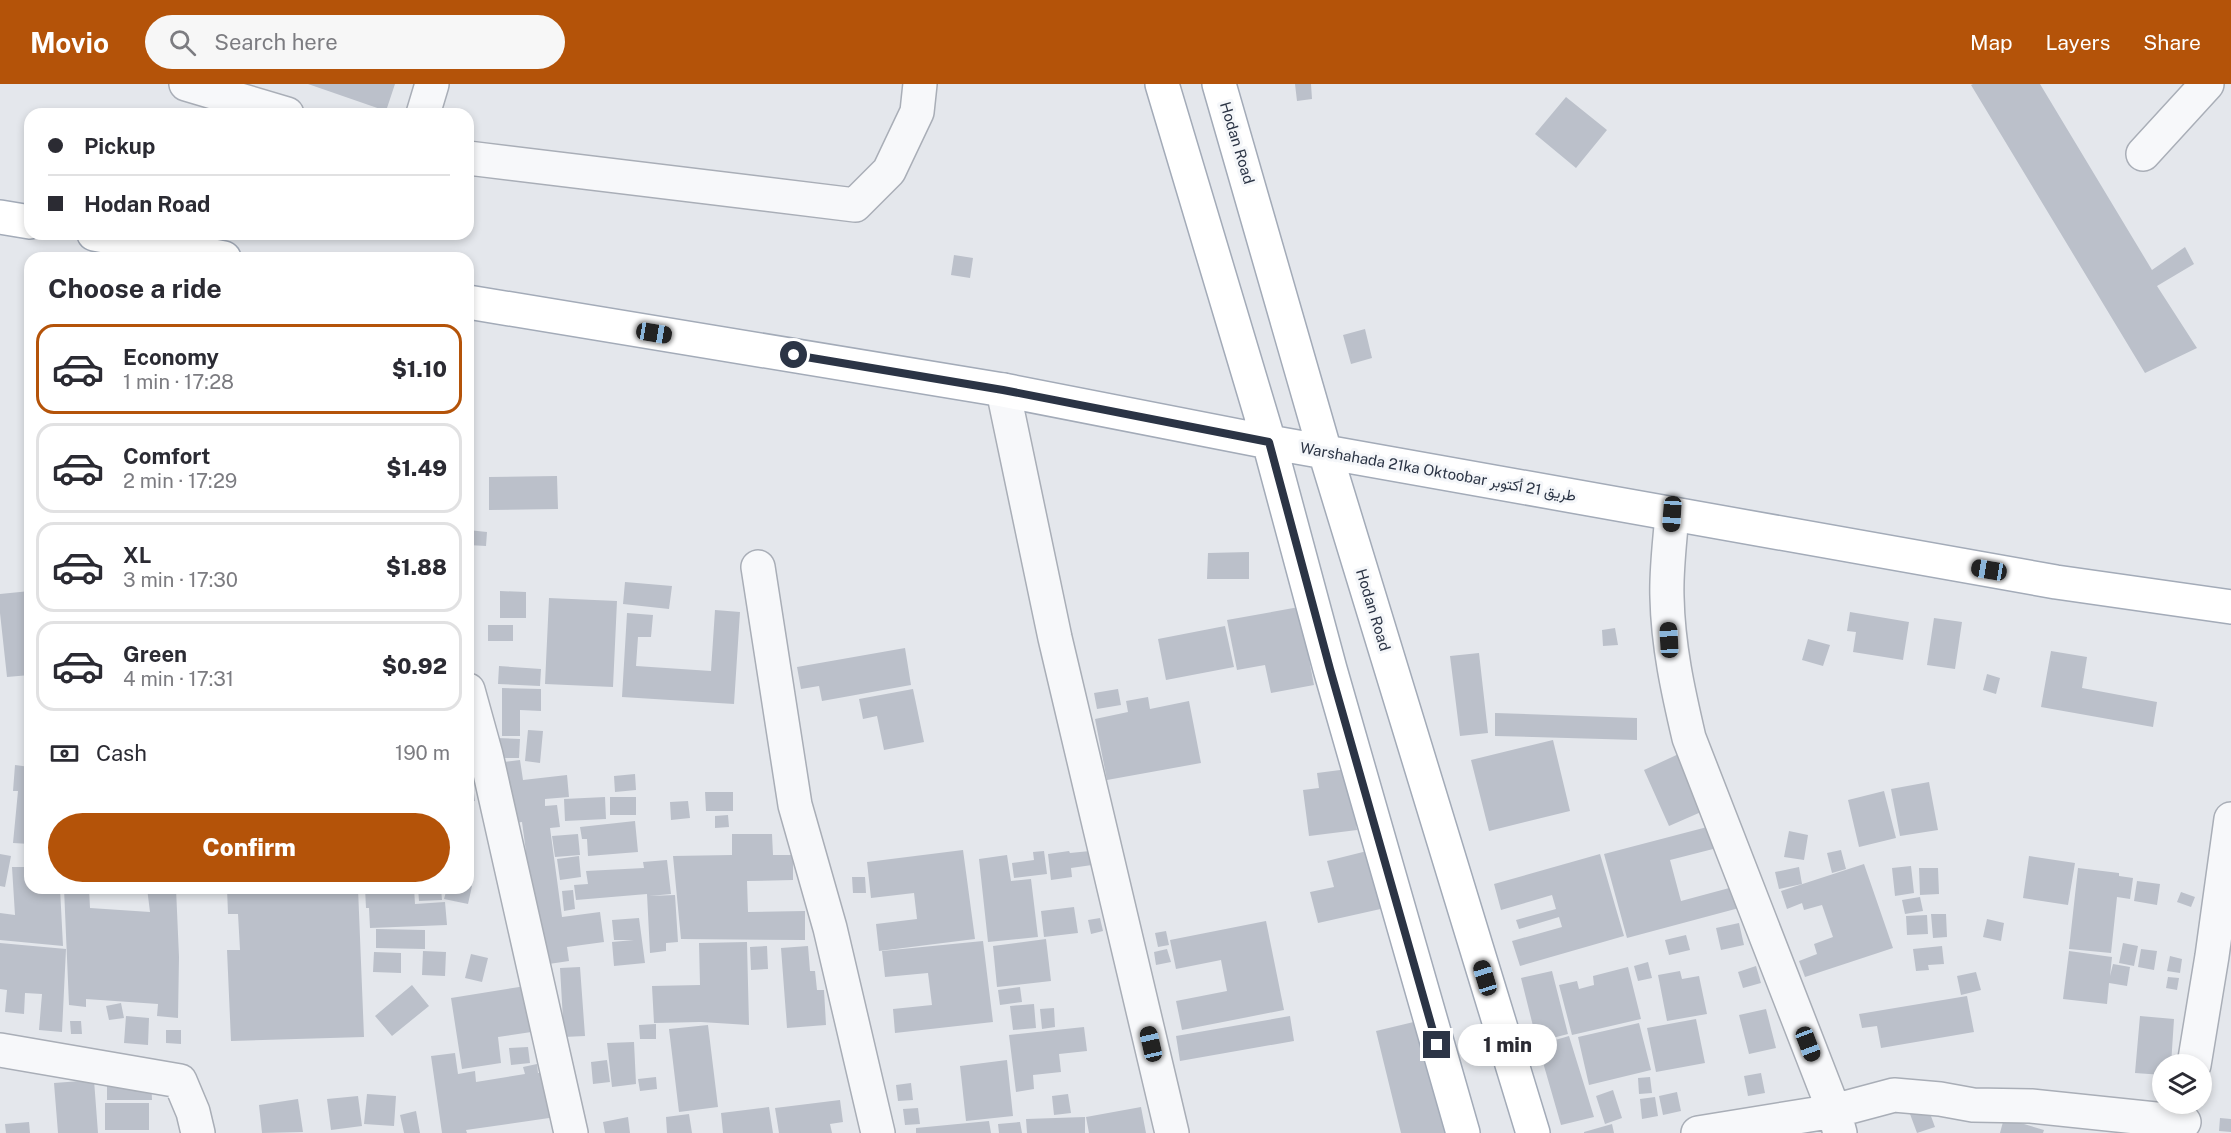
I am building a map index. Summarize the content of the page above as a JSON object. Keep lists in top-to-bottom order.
{
  "streets": {
    "main road": ["Hodan Road", "Warshahada 21ka Oktoobar طريق 21 أكتوبر"]
  },
  "crossings": [
    ["Hodan Road", "Warshahada 21ka Oktoobar طريق 21 أكتوبر"]
  ],
  "page": {
    "header": "Movio",
    "search": "Search here",
    "nav": ["Map", "Layers", "Share"],
    "banner": ["Pickup", "Hodan Road"],
    "heading": "Choose a ride",
    "list": [
      {
        "name": "Economy",
        "note": "1 min · 17:28",
        "value": "$1.10"
      },
      {
        "name": "Comfort",
        "note": "2 min · 17:29",
        "value": "$1.49"
      },
      {
        "name": "XL",
        "note": "3 min · 17:30",
        "value": "$1.88"
      },
      {
        "name": "Green",
        "note": "4 min · 17:31",
        "value": "$0.92"
      }
    ],
    "pay": ["Cash", "190 m"],
    "buttons": "Confirm",
    "bubble": "1 min"
  }
}
